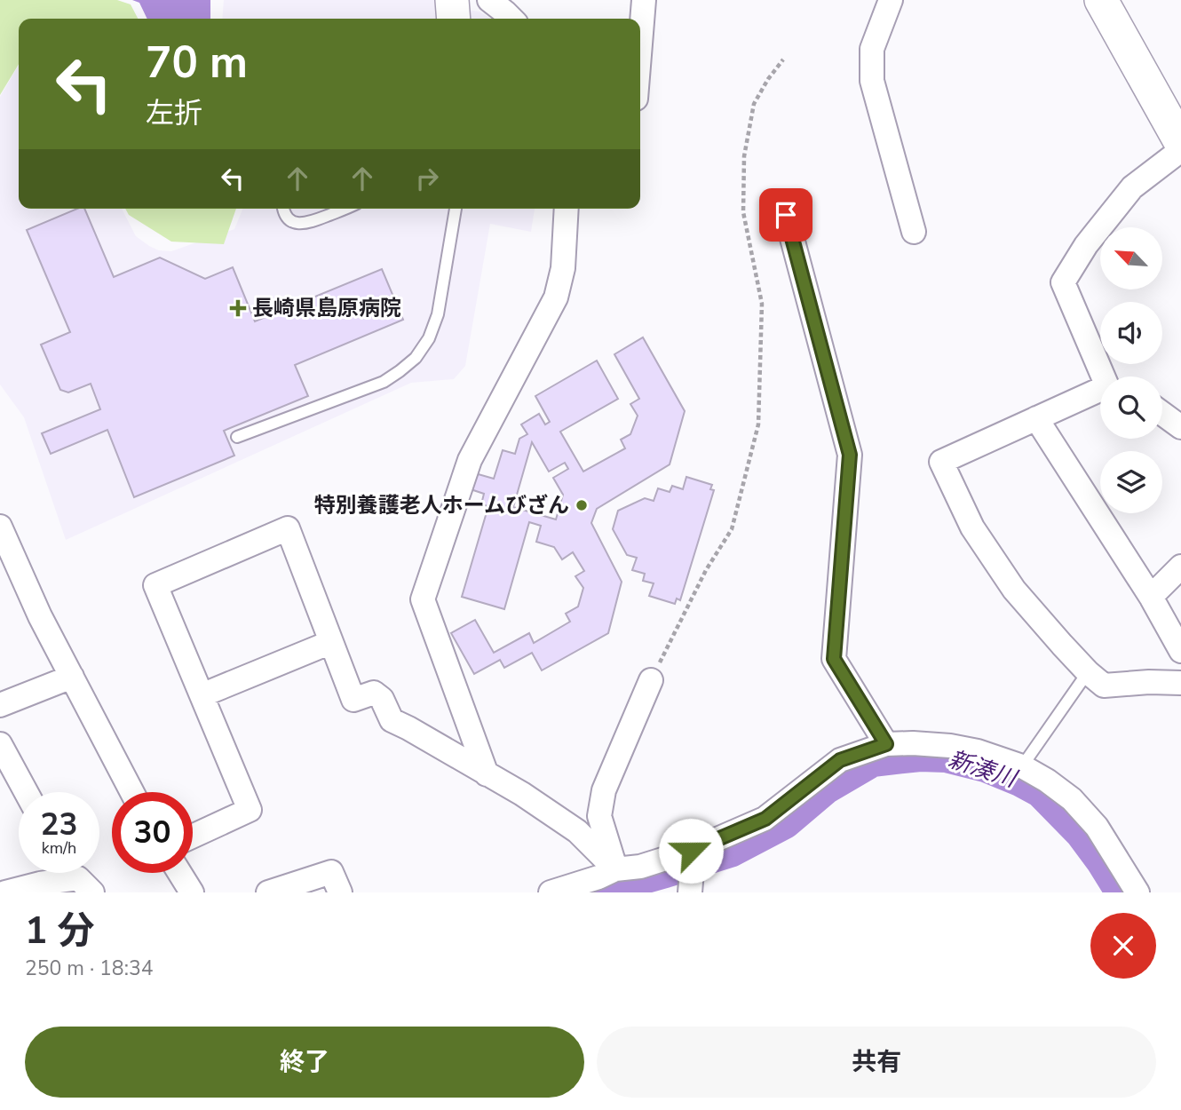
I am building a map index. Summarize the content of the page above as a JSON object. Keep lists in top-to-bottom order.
{
  "water": ["新湊川"],
  "places": {
    "health": ["長崎県島原病院"],
    "other": ["特別養護老人ホームびざん"]
  },
  "north": "top left",
  "page": {
    "turn": ["70 m", "左折"],
    "speed": "23 km/h",
    "limit": "30",
    "heading": ["1 分", "250 m · 18:34"],
    "buttons": ["終了", "共有"]
  }
}
